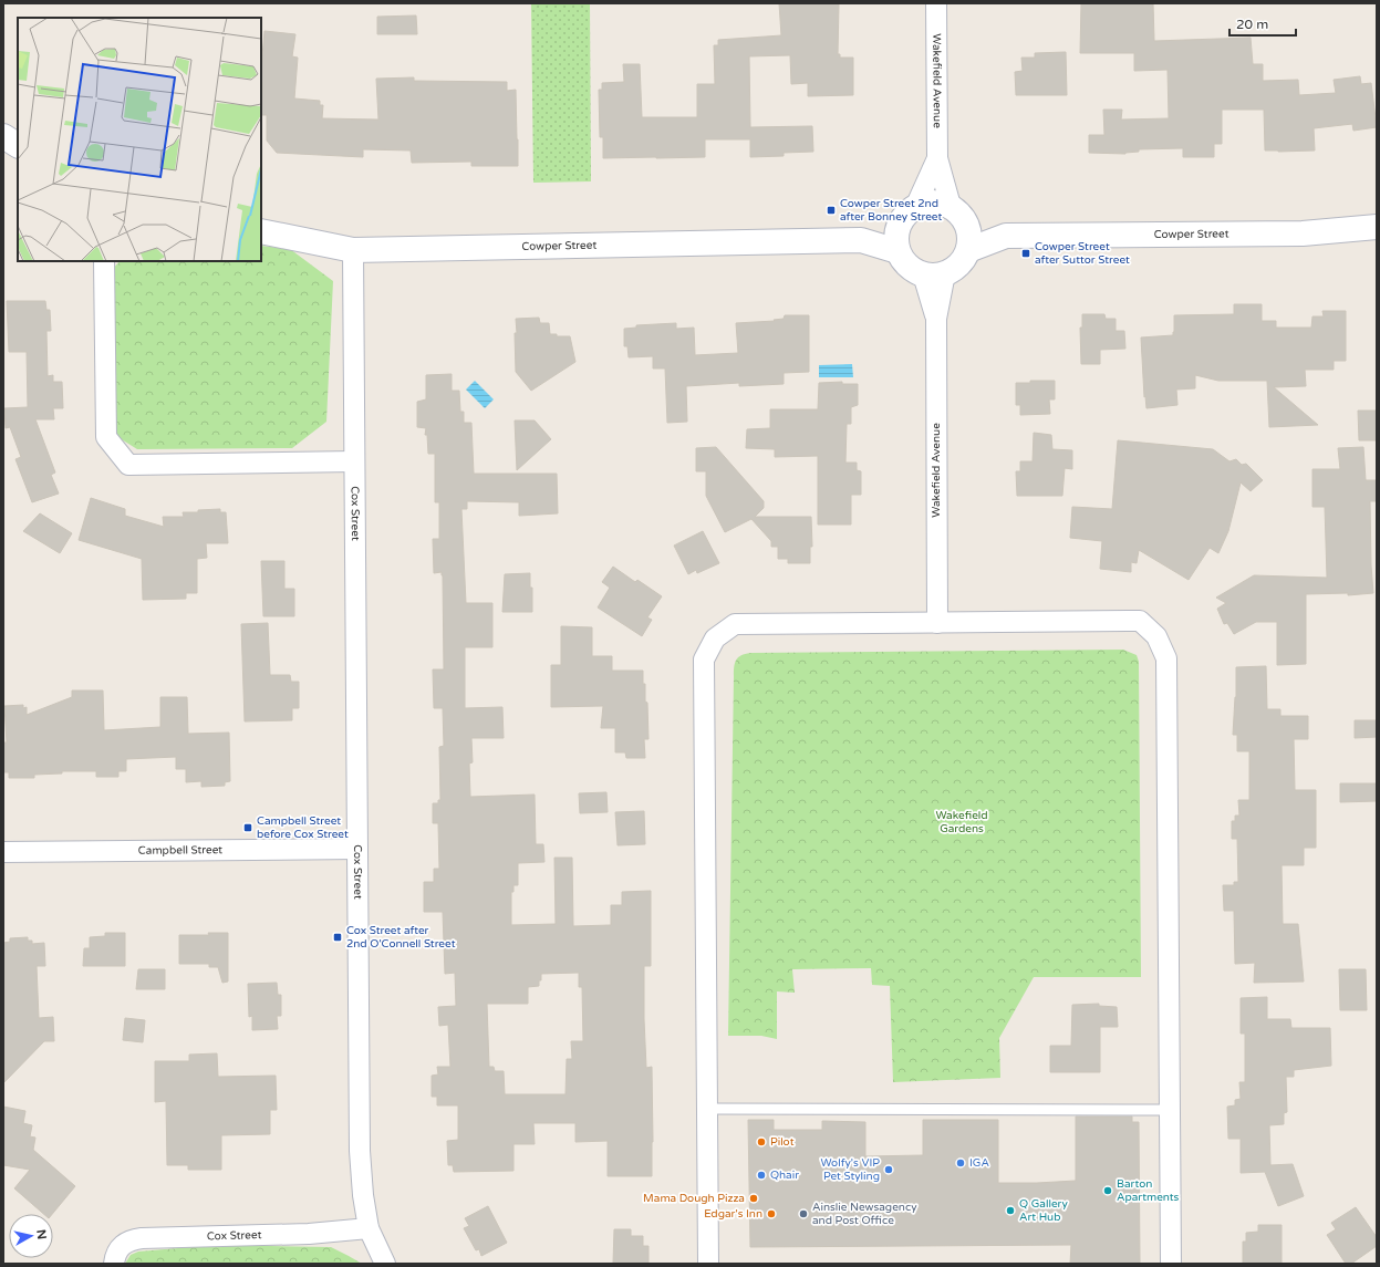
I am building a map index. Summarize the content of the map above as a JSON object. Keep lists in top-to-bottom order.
{
  "streets": {
    "street": [
      "Wakefield Avenue",
      "Cowper Street",
      "Cox Street",
      "Campbell Street"
    ]
  },
  "crossings": [
    ["Wakefield Avenue", "Cowper Street"],
    ["Cowper Street", "Cox Street"],
    ["Cox Street", "Campbell Street"]
  ],
  "parks": ["Wakefield Gardens"],
  "places": {
    "transit": [
      "Cowper Street 2nd after Bonney Street",
      "Cowper Street after Suttor Street",
      "Campbell Street before Cox Street",
      "Cox Street after 2nd O'Connell Street"
    ],
    "other": [
      "Pilot",
      "IGA",
      "Wolfy's VIP Pet Styling",
      "Qhair",
      "Barton Apartments",
      "Mama Dough Pizza",
      "Q Gallery Art Hub",
      "Edgar's Inn",
      "Ainslie Newsagency and Post Office"
    ]
  },
  "scale_bar": "20 m",
  "north": "right"
}
